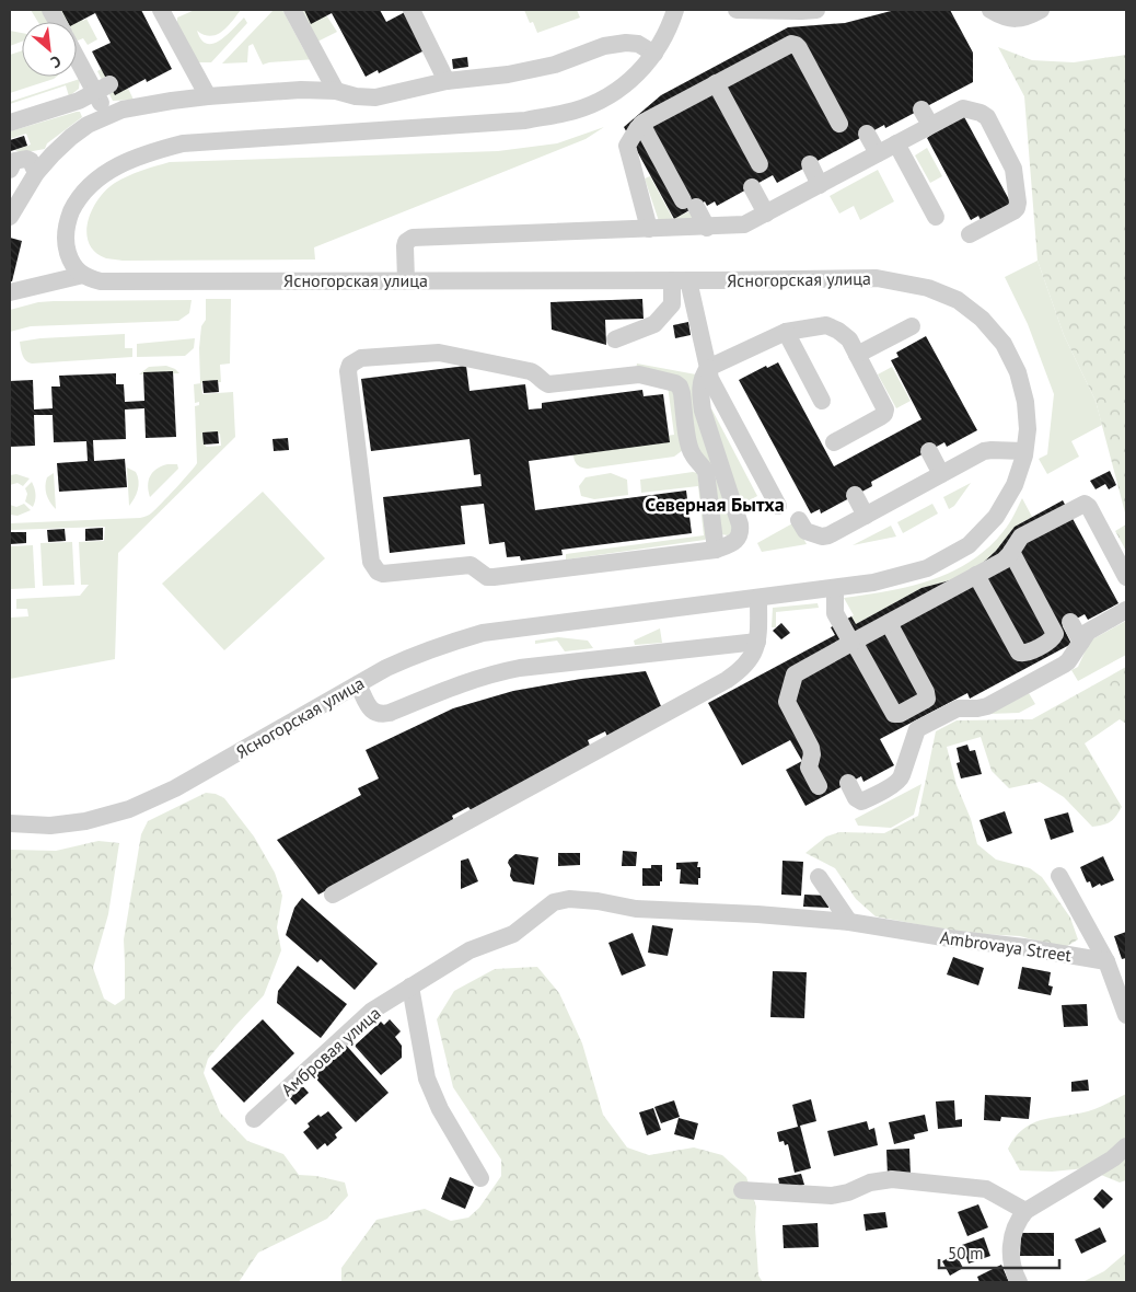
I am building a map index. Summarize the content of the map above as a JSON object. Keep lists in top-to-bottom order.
{
  "streets": {
    "street": ["Ясногорская улица", "Ambrovaya Street", "Амбровая улица"]
  },
  "crossings": [
    ["Ambrovaya Street", "Амбровая улица"]
  ],
  "districts": ["Северная Бытха"],
  "scale_bar": "50 m",
  "north": "bottom right"
}
